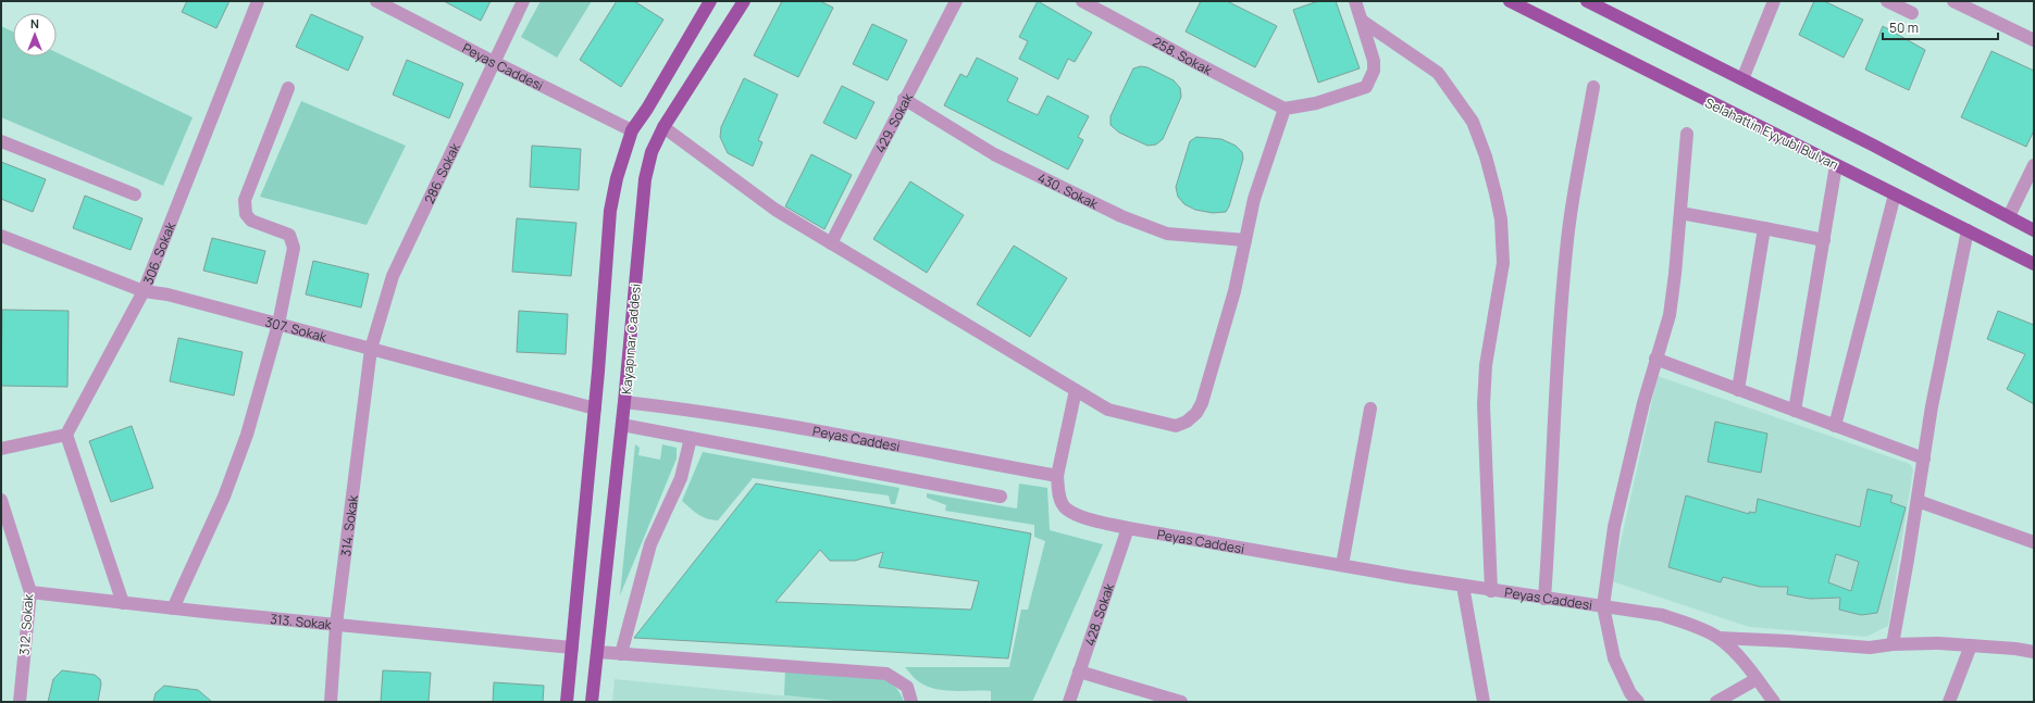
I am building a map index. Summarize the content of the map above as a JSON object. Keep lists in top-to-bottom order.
{
  "streets": {
    "main road": ["Selahattin Eyyubi Bulvarı", "Kayapınar Caddesi"],
    "street": [
      "258. Sokak",
      "Peyas Caddesi",
      "429. Sokak",
      "286. Sokak",
      "430. Sokak",
      "306. Sokak",
      "307. Sokak",
      "314. Sokak",
      "428. Sokak",
      "313. Sokak",
      "312. Sokak"
    ]
  },
  "crossings": [
    ["Peyas Caddesi", "286. Sokak"],
    ["Peyas Caddesi", "Kayapınar Caddesi"],
    ["Peyas Caddesi", "428. Sokak"],
    ["429. Sokak", "430. Sokak"],
    ["286. Sokak", "307. Sokak"],
    ["286. Sokak", "314. Sokak"],
    ["306. Sokak", "307. Sokak"],
    ["307. Sokak", "314. Sokak"],
    ["314. Sokak", "313. Sokak"],
    ["313. Sokak", "312. Sokak"]
  ],
  "scale_bar": "50 m",
  "north": "top"
}
